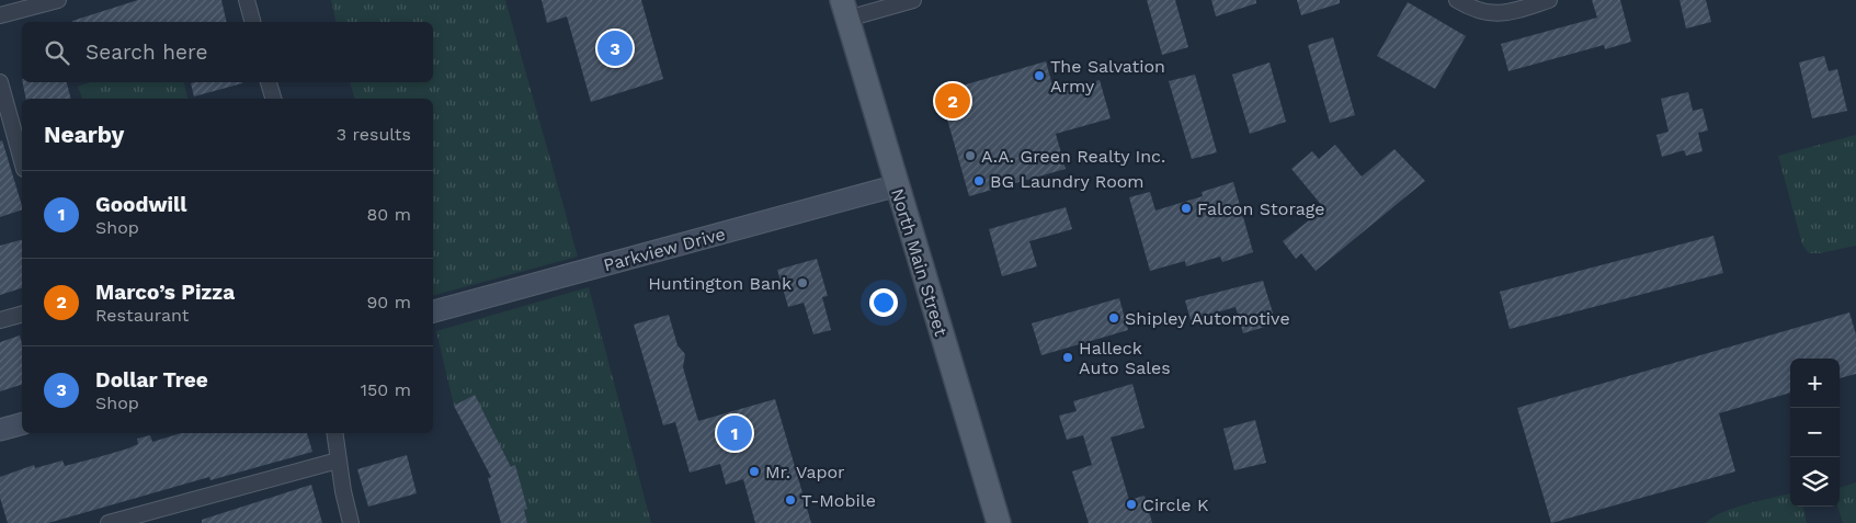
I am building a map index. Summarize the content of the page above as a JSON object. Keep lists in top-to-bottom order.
{
  "streets": {
    "main road": ["North Main Street"],
    "street": ["Parkview Drive"]
  },
  "crossings": [
    ["Parkview Drive", "North Main Street"]
  ],
  "places": [
    "The Salvation Army",
    "A.A. Green Realty Inc.",
    "BG Laundry Room",
    "Falcon Storage",
    "Huntington Bank",
    "Shipley Automotive",
    "Halleck Auto Sales",
    "Mr. Vapor",
    "T-Mobile",
    "Circle K"
  ],
  "page": {
    "search": "Search here",
    "pins": ["3", "2", "1"],
    "heading": ["Nearby", "3 results"],
    "list": [
      {
        "mark": "1",
        "name": "Goodwill",
        "note": "Shop",
        "value": "80 m"
      },
      {
        "mark": "2",
        "name": "Marco’s Pizza",
        "note": "Restaurant",
        "value": "90 m"
      },
      {
        "mark": "3",
        "name": "Dollar Tree",
        "note": "Shop",
        "value": "150 m"
      }
    ],
    "map_buttons": ["+", "−"]
  }
}
